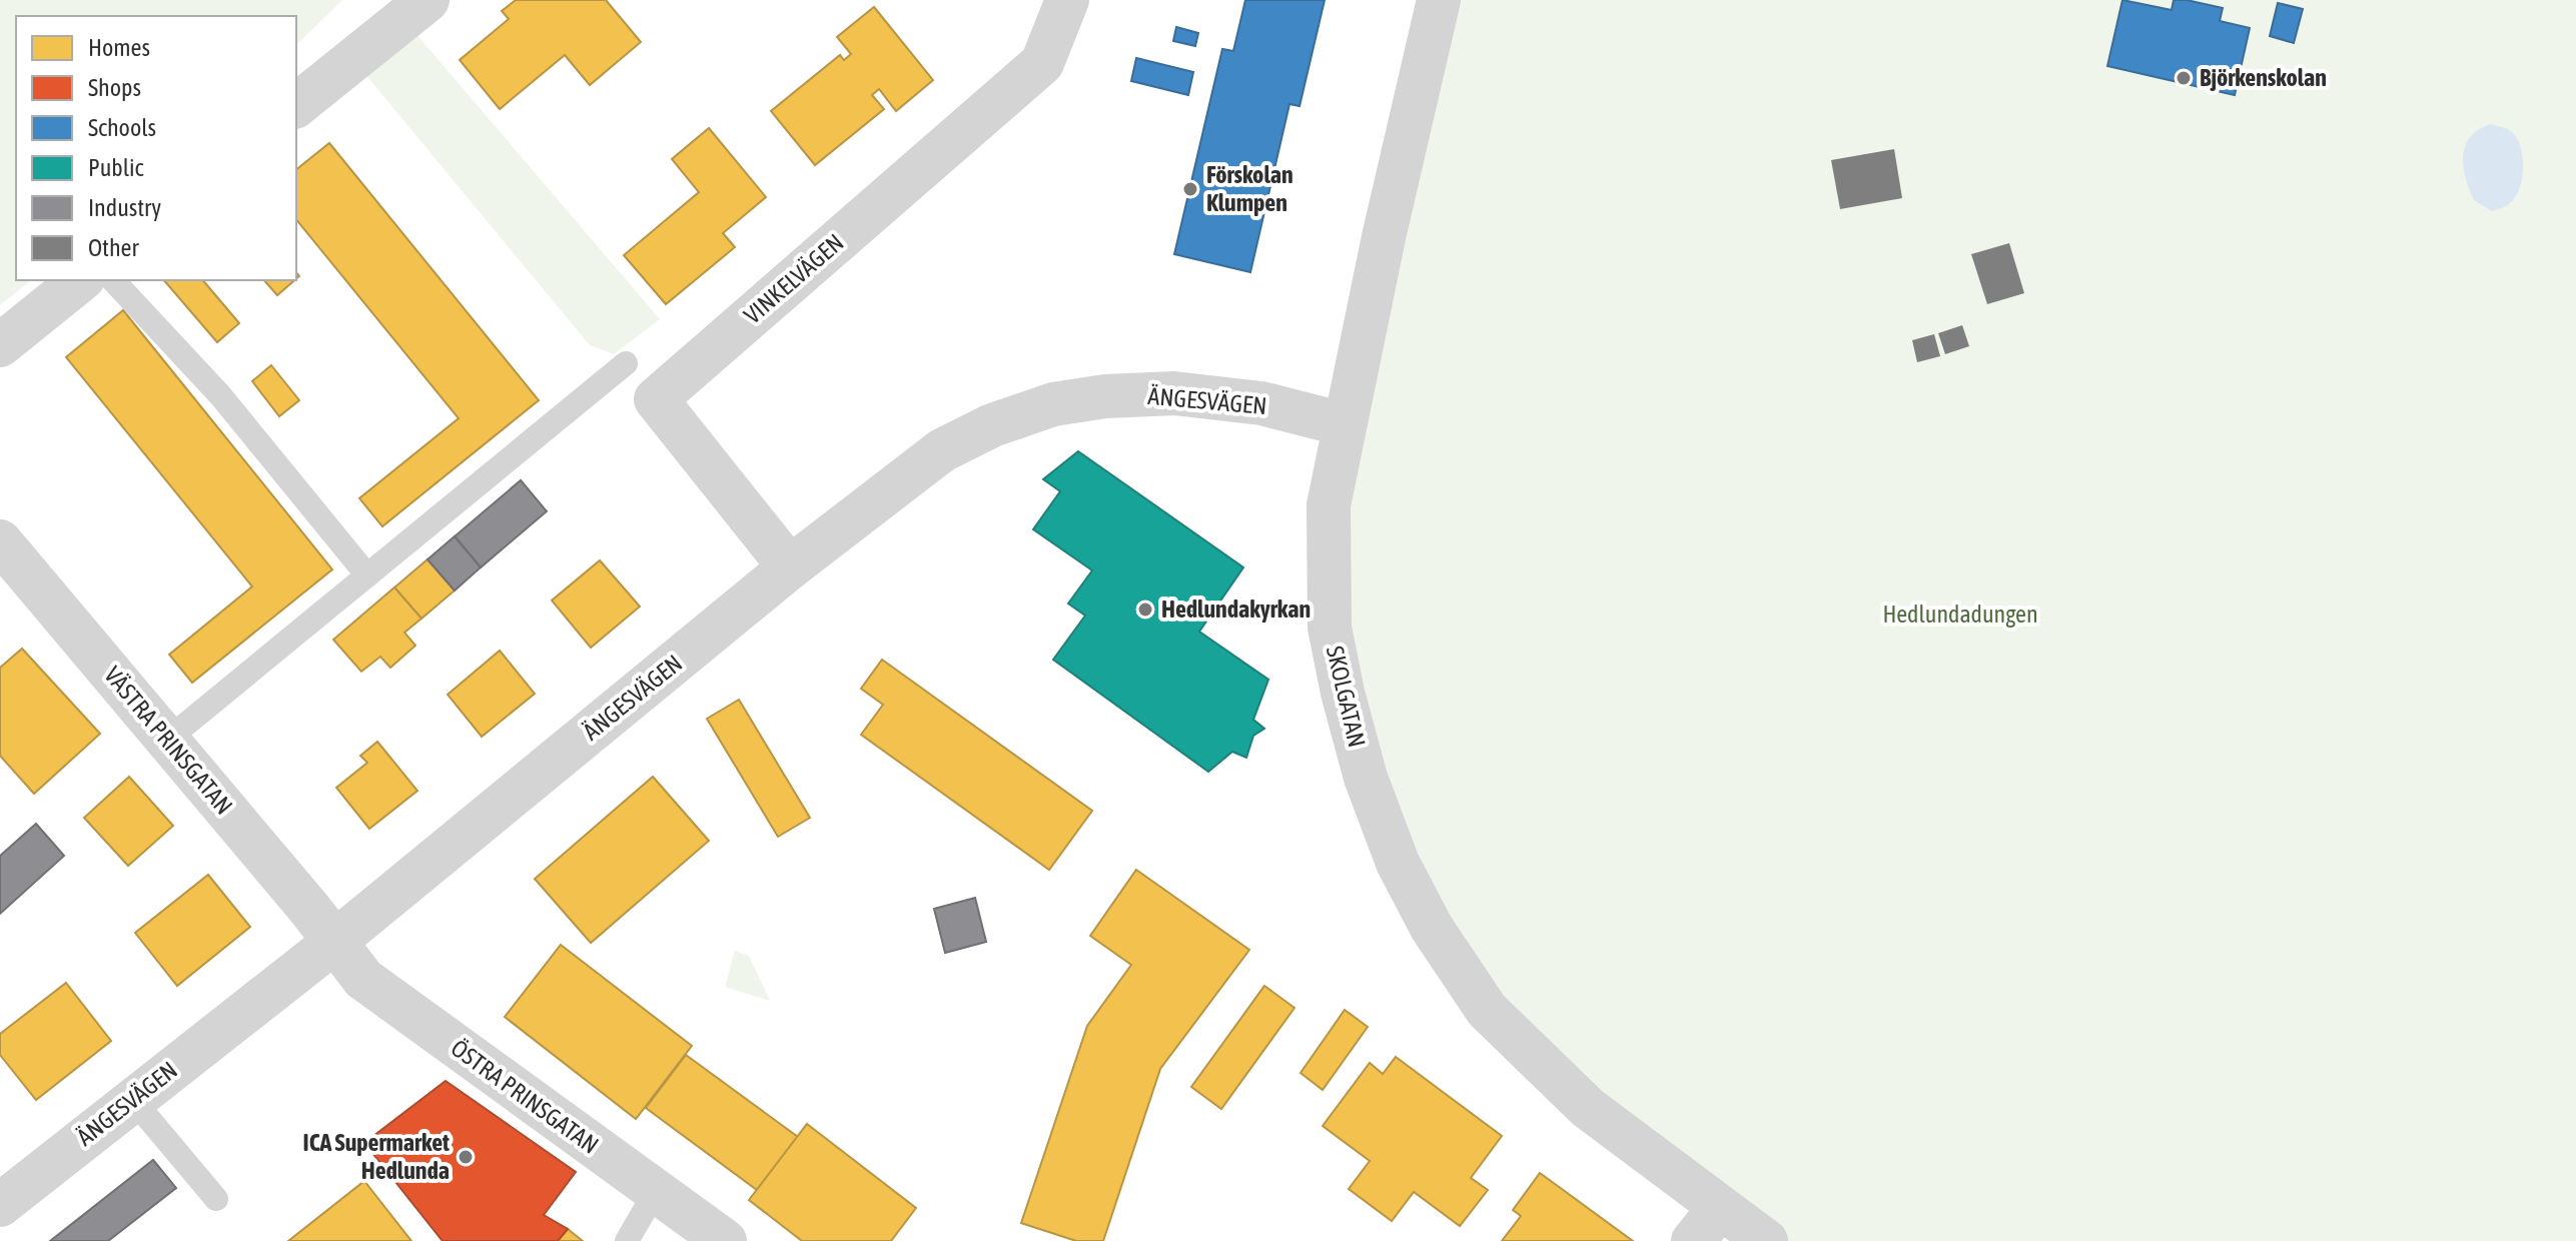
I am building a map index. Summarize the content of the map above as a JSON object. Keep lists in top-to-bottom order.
{
  "streets": {
    "street": [
      "VINKELVÄGEN",
      "ÄNGESVÄGEN",
      "SKOLGATAN",
      "VÄSTRA PRINSGATAN",
      "ÖSTRA PRINSGATAN"
    ]
  },
  "crossings": [
    ["VINKELVÄGEN", "ÄNGESVÄGEN"],
    ["ÄNGESVÄGEN", "SKOLGATAN"],
    ["ÄNGESVÄGEN", "VÄSTRA PRINSGATAN"],
    ["ÄNGESVÄGEN", "ÖSTRA PRINSGATAN"],
    ["VÄSTRA PRINSGATAN", "ÖSTRA PRINSGATAN"]
  ],
  "parks": ["Hedlundadungen"],
  "places": [
    "Björkenskolan",
    "Förskolan Klumpen",
    "Hedlundakyrkan",
    "ICA Supermarket Hedlunda"
  ],
  "legend": [
    "Homes",
    "Shops",
    "Schools",
    "Public",
    "Industry",
    "Other"
  ]
}
